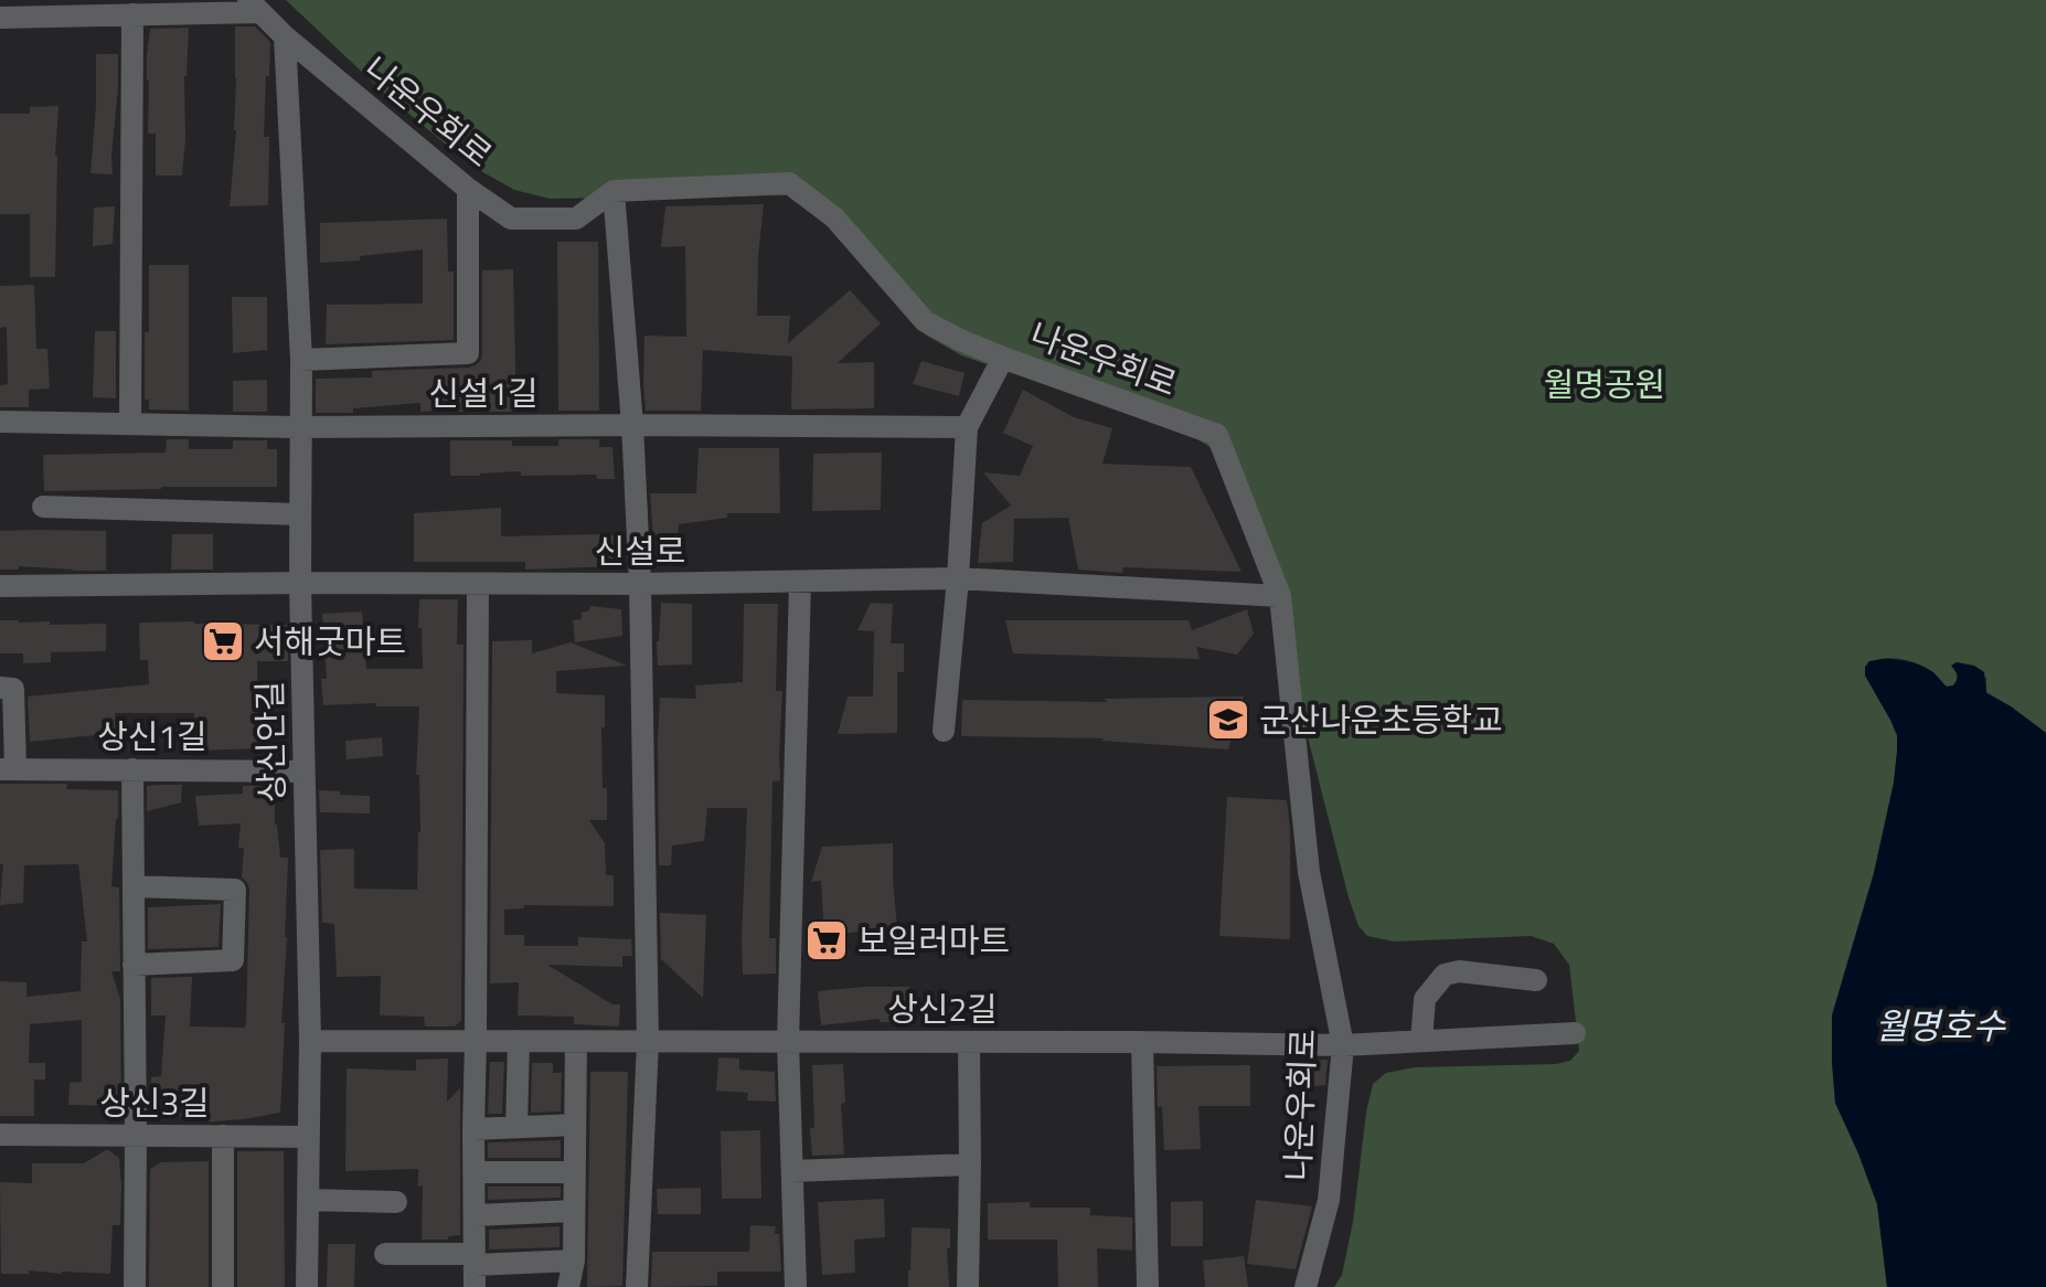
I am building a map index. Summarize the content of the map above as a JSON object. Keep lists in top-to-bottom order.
{
  "streets": {
    "street": [
      "나운우회로",
      "신설1길",
      "신설로",
      "상신1길",
      "상신안길",
      "상신2길",
      "상신3길"
    ]
  },
  "crossings": [
    ["나운우회로", "신설로"],
    ["나운우회로", "상신안길"],
    ["나운우회로", "상신2길"],
    ["신설1길", "상신안길"],
    ["신설로", "상신안길"],
    ["상신1길", "상신안길"],
    ["상신안길", "상신2길"],
    ["상신안길", "상신3길"]
  ],
  "water": ["월명호수"],
  "parks": ["월명공원"],
  "places": {
    "supermarket": ["서해굿마트", "보일러마트"],
    "school or university": ["군산나운초등학교"]
  }
}
